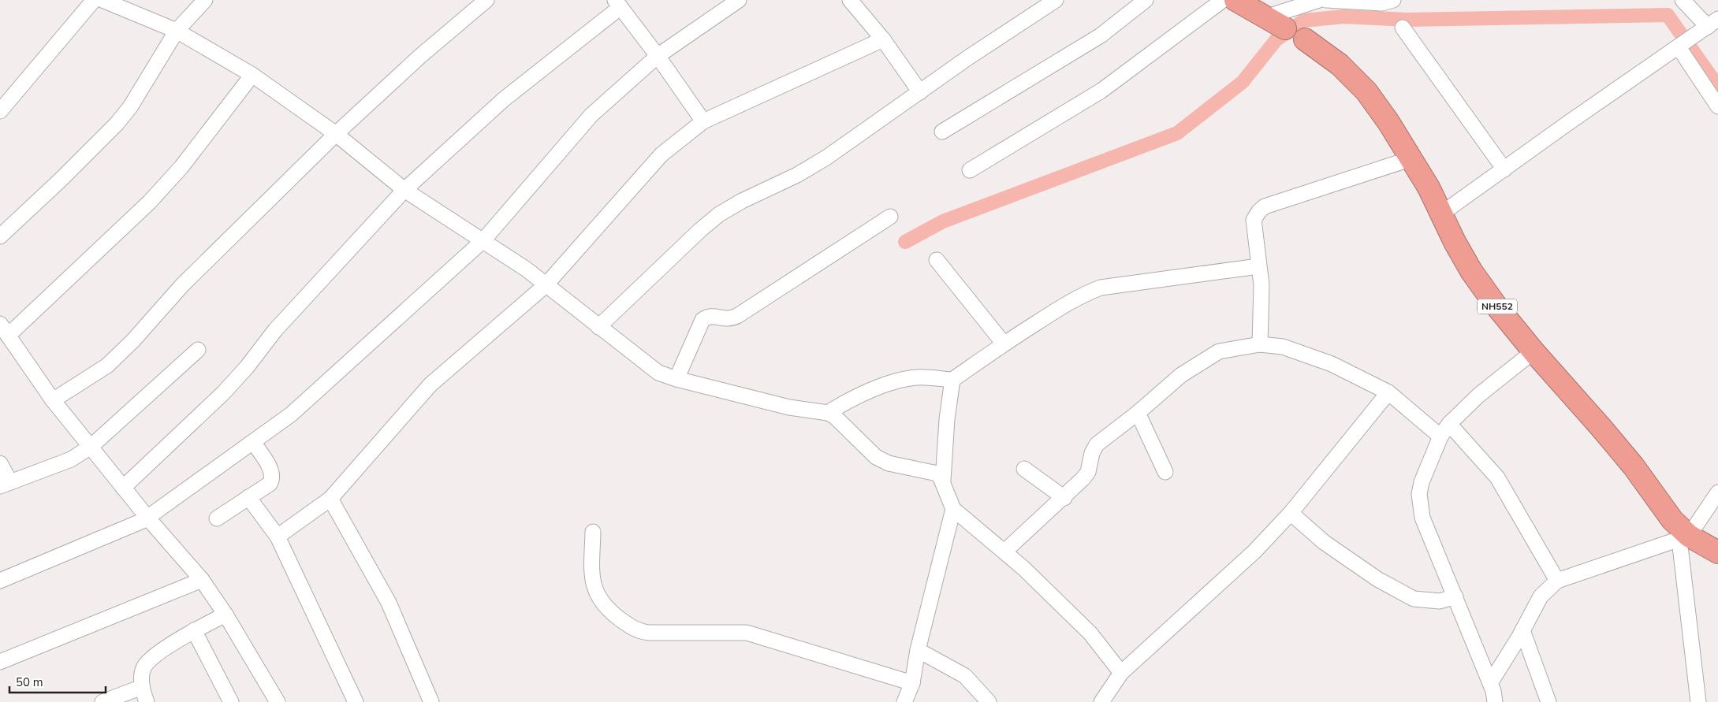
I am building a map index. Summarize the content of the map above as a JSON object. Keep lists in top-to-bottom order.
{
  "streets": {
    "highway": ["NH552"]
  },
  "scale_bar": "50 m"
}
